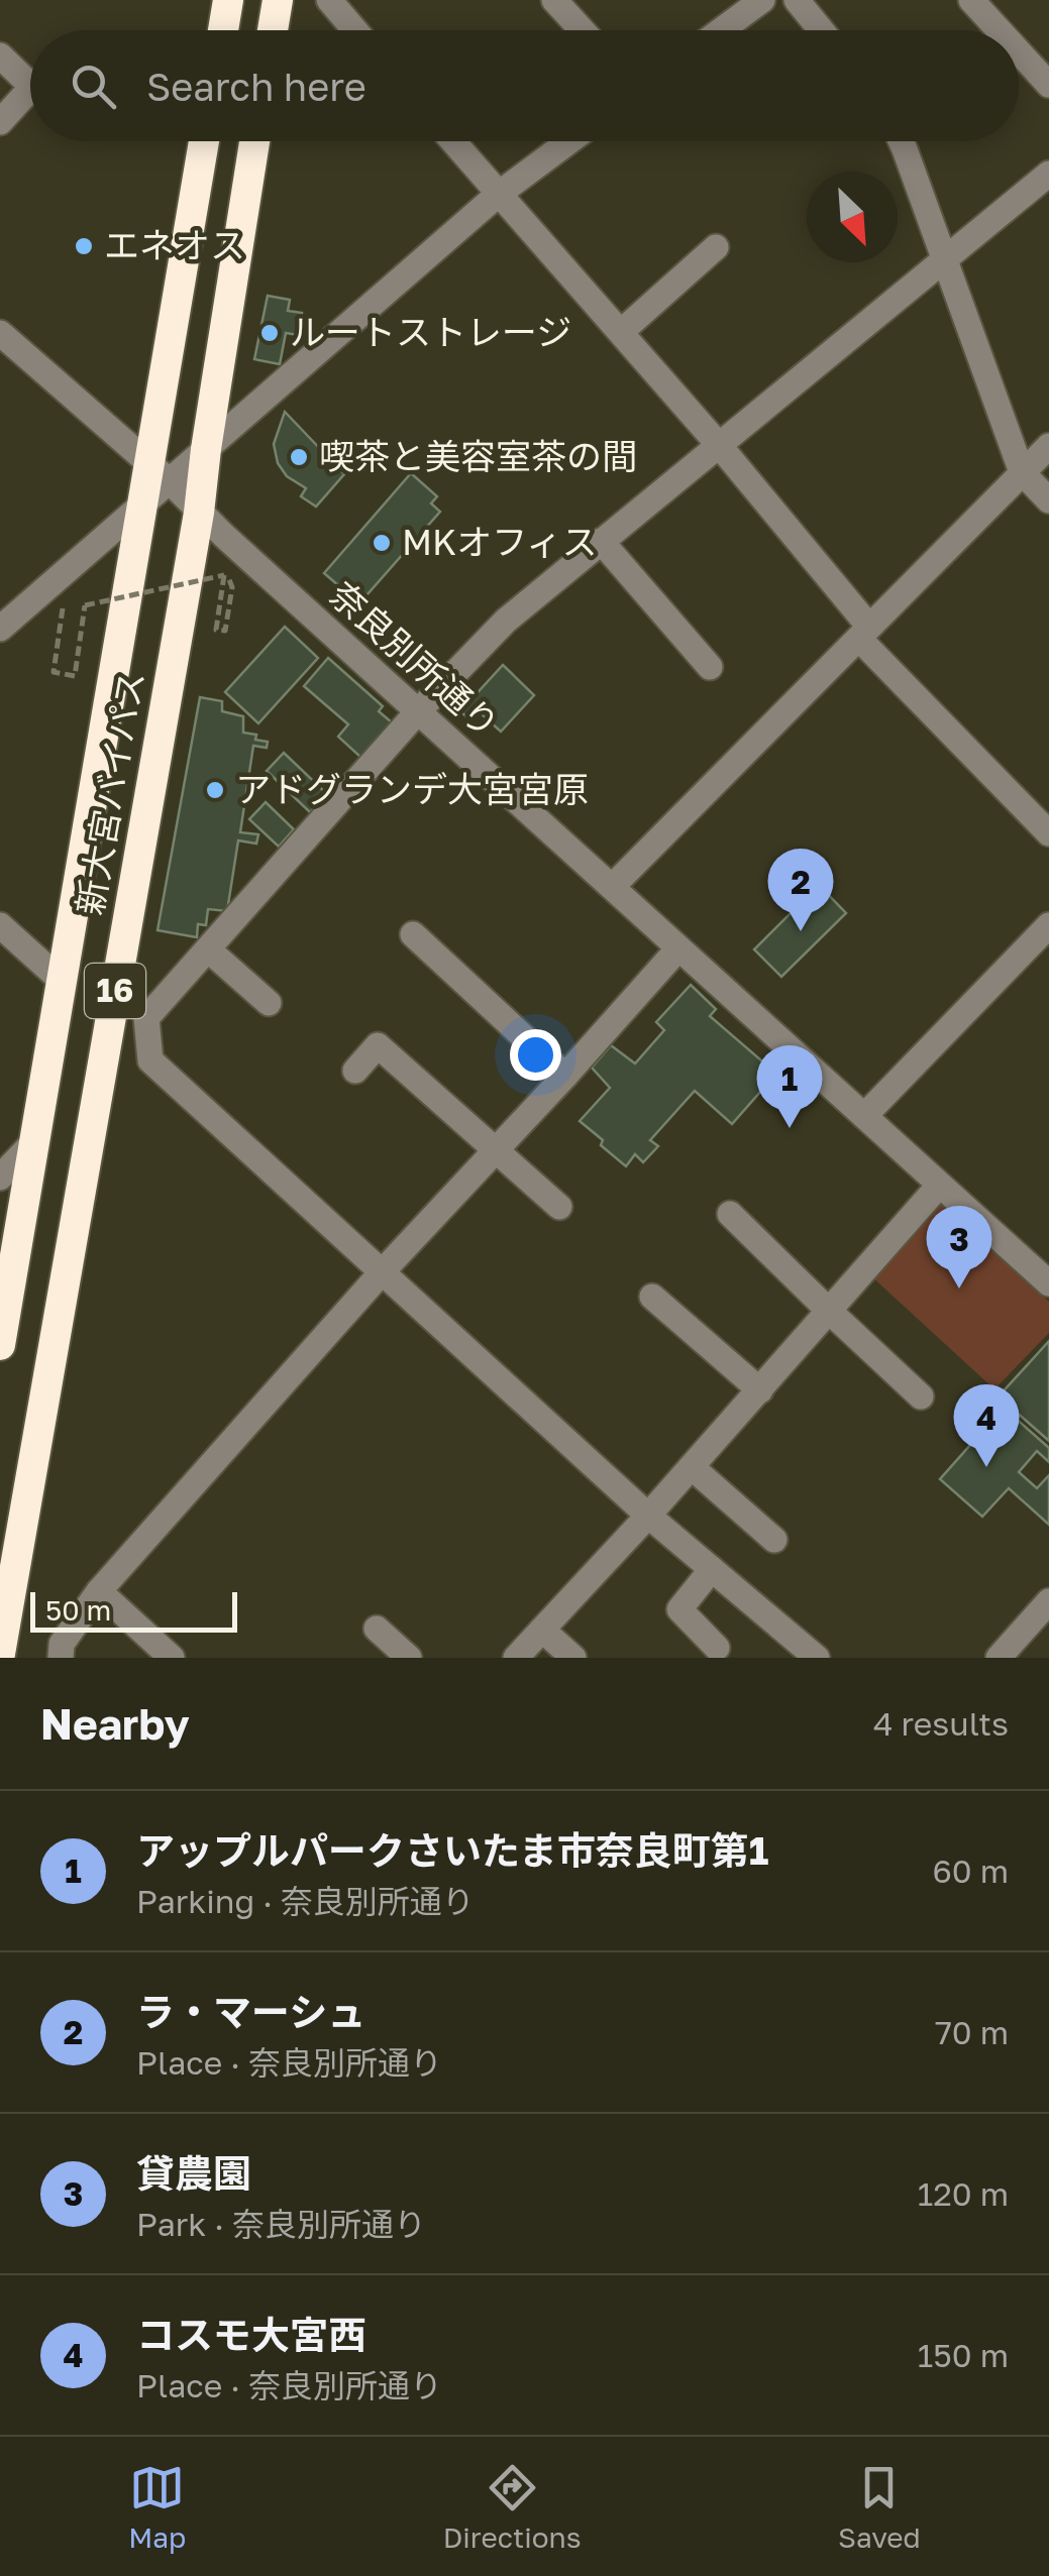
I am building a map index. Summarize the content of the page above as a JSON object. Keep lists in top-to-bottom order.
{
  "streets": {
    "highway": ["新大宮バイパス", "16"],
    "street": ["奈良別所通り"]
  },
  "crossings": [
    ["奈良別所通り", "新大宮バイパス"]
  ],
  "places": [
    "エネオス",
    "ルートストレージ",
    "喫茶と美容室茶の間",
    "MKオフィス",
    "アドグランデ大宮宮原"
  ],
  "scale_bar": "50 m",
  "north": "bottom right",
  "page": {
    "search": "Search here",
    "pins": [
      "2",
      "1",
      "3",
      "4"
    ],
    "scale": "50 m",
    "heading": ["Nearby", "4 results"],
    "list": [
      {
        "mark": "1",
        "name": "アップルパークさいたま市奈良町第1",
        "note": "Parking · 奈良別所通り",
        "value": "60 m"
      },
      {
        "mark": "2",
        "name": "ラ・マーシュ",
        "note": "Place · 奈良別所通り",
        "value": "70 m"
      },
      {
        "mark": "3",
        "name": "貸農園",
        "note": "Park · 奈良別所通り",
        "value": "120 m"
      },
      {
        "mark": "4",
        "name": "コスモ大宮西",
        "note": "Place · 奈良別所通り",
        "value": "150 m"
      }
    ],
    "nav": ["Map", "Directions", "Saved"]
  }
}
